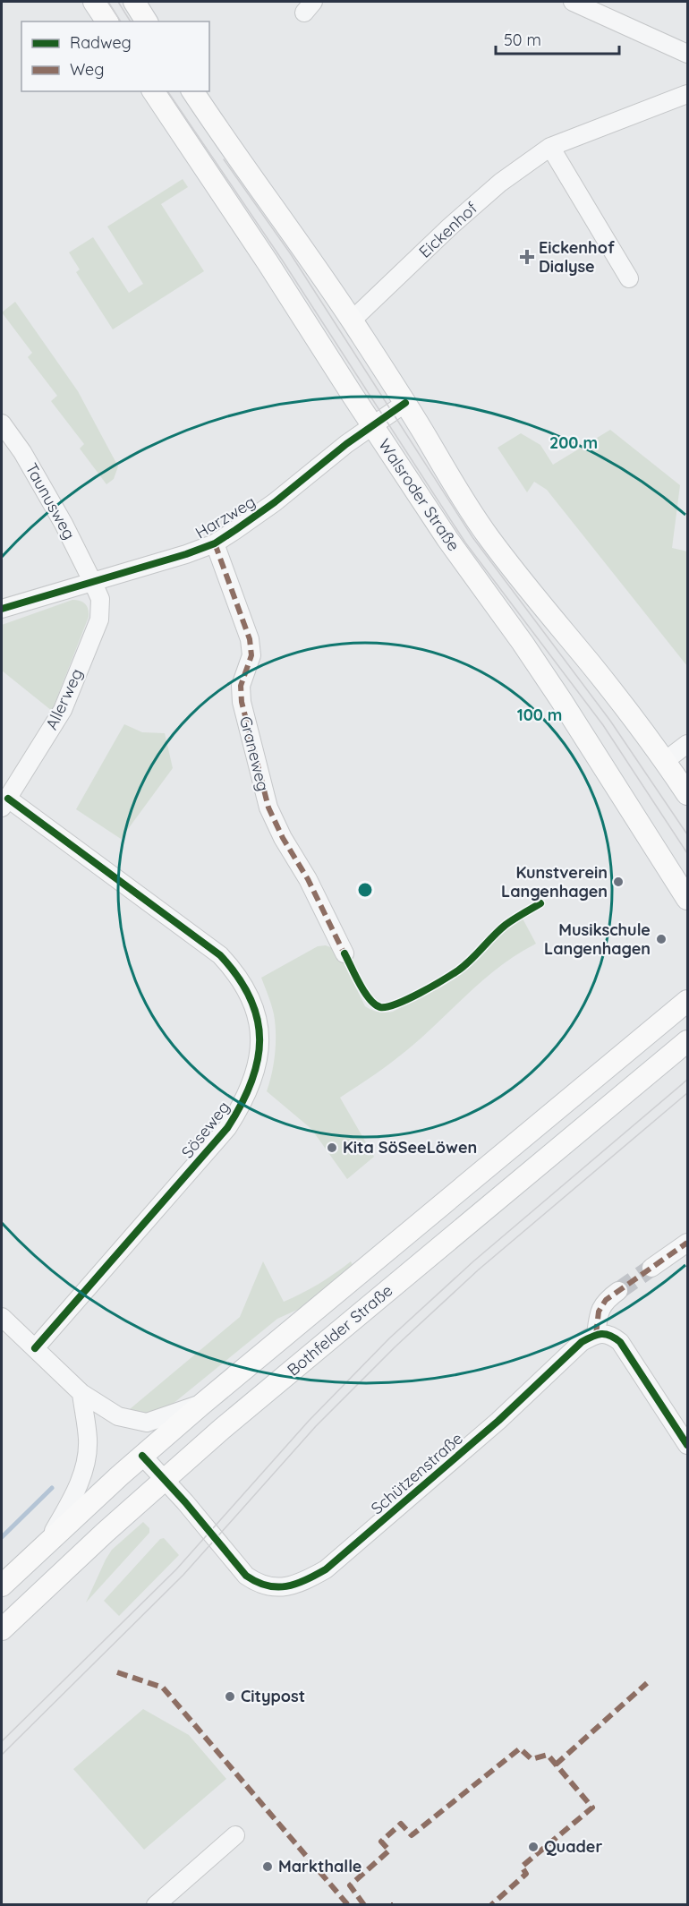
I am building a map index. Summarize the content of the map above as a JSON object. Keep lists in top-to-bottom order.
{
  "streets": {
    "main road": ["Walsroder Straße", "Bothfelder Straße"],
    "street": [
      "Eickenhof",
      "Taunusweg",
      "Harzweg",
      "Allerweg",
      "Graneweg",
      "Söseweg",
      "Schützenstraße"
    ]
  },
  "crossings": [
    ["Eickenhof", "Walsroder Straße"],
    ["Walsroder Straße", "Harzweg"],
    ["Taunusweg", "Harzweg"],
    ["Taunusweg", "Allerweg"],
    ["Harzweg", "Allerweg"],
    ["Harzweg", "Graneweg"],
    ["Allerweg", "Söseweg"],
    ["Bothfelder Straße", "Schützenstraße"]
  ],
  "places": {
    "health": ["Eickenhof Dialyse"],
    "other": [
      "Kunstverein Langenhagen",
      "Musikschule Langenhagen",
      "Kita SöSeeLöwen",
      "Citypost",
      "Quader",
      "Markthalle"
    ]
  },
  "legend": ["Radweg", "Weg"],
  "scale_bar": "50 m",
  "rings": ["200 m", "100 m"]
}
